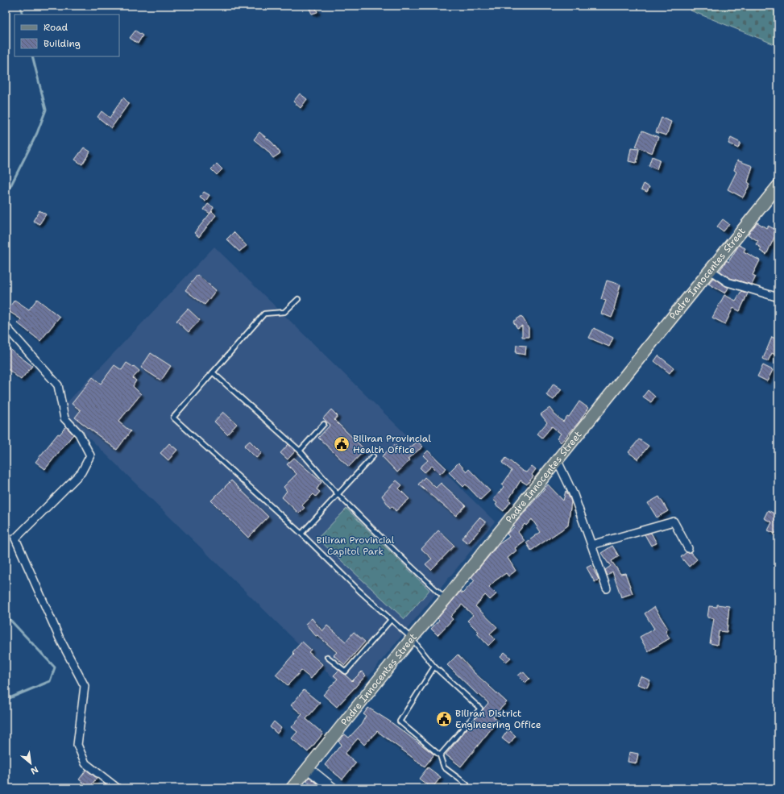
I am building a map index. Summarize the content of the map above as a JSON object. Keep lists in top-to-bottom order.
{
  "streets": {
    "main road": ["Padre Innocentes Street"]
  },
  "parks": ["Biliran Provincial Capitol Park"],
  "places": {
    "public building": ["Biliran Provincial Health Office", "Biliran District Engineering Office"]
  },
  "legend": ["Road", "Building"],
  "north": "bottom right"
}
